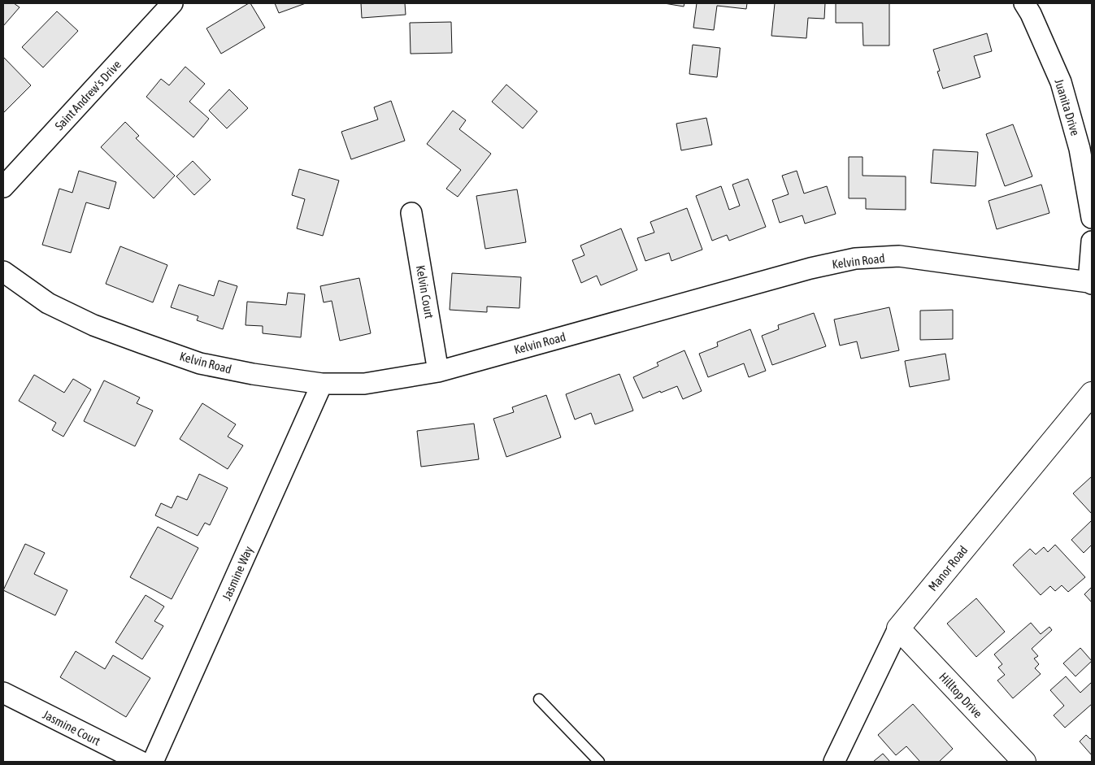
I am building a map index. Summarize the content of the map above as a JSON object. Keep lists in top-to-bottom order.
{
  "streets": {
    "street": [
      "Saint Andrew's Drive",
      "Juanita Drive",
      "Kelvin Road",
      "Kelvin Court",
      "Manor Road",
      "Jasmine Way",
      "Hilltop Drive",
      "Jasmine Court"
    ]
  },
  "crossings": [
    ["Kelvin Road", "Kelvin Court"],
    ["Kelvin Road", "Jasmine Way"],
    ["Manor Road", "Hilltop Drive"]
  ]
}
